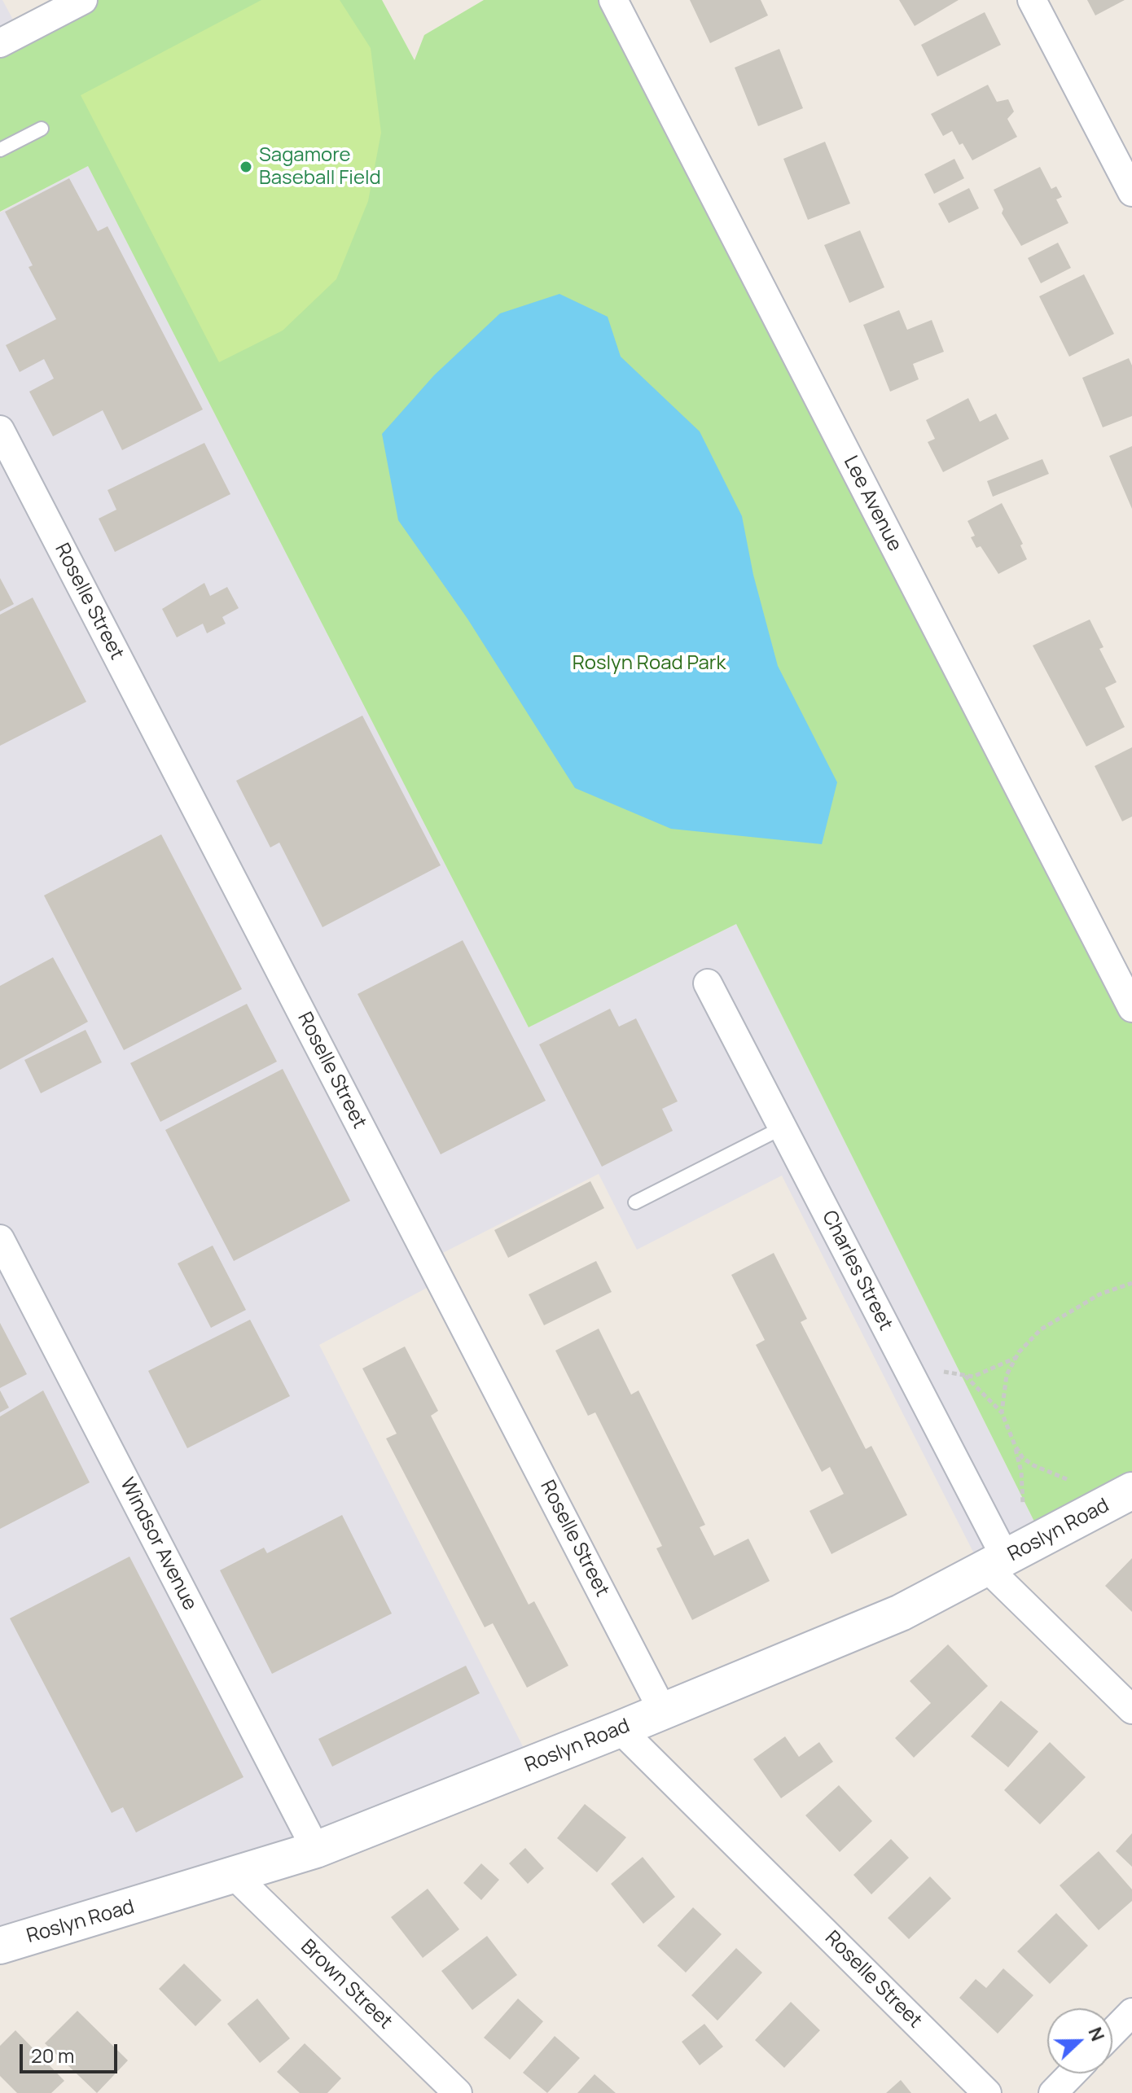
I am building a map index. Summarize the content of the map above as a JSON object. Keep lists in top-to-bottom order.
{
  "streets": {
    "main road": ["Roslyn Road"],
    "street": [
      "Lee Avenue",
      "Roselle Street",
      "Charles Street",
      "Windsor Avenue",
      "Brown Street"
    ]
  },
  "crossings": [
    ["Roselle Street", "Roslyn Road"],
    ["Charles Street", "Roslyn Road"],
    ["Roslyn Road", "Windsor Avenue"],
    ["Roslyn Road", "Brown Street"]
  ],
  "parks": ["Roslyn Road Park"],
  "places": ["Sagamore Baseball Field"],
  "scale_bar": "20 m",
  "north": "right"
}
